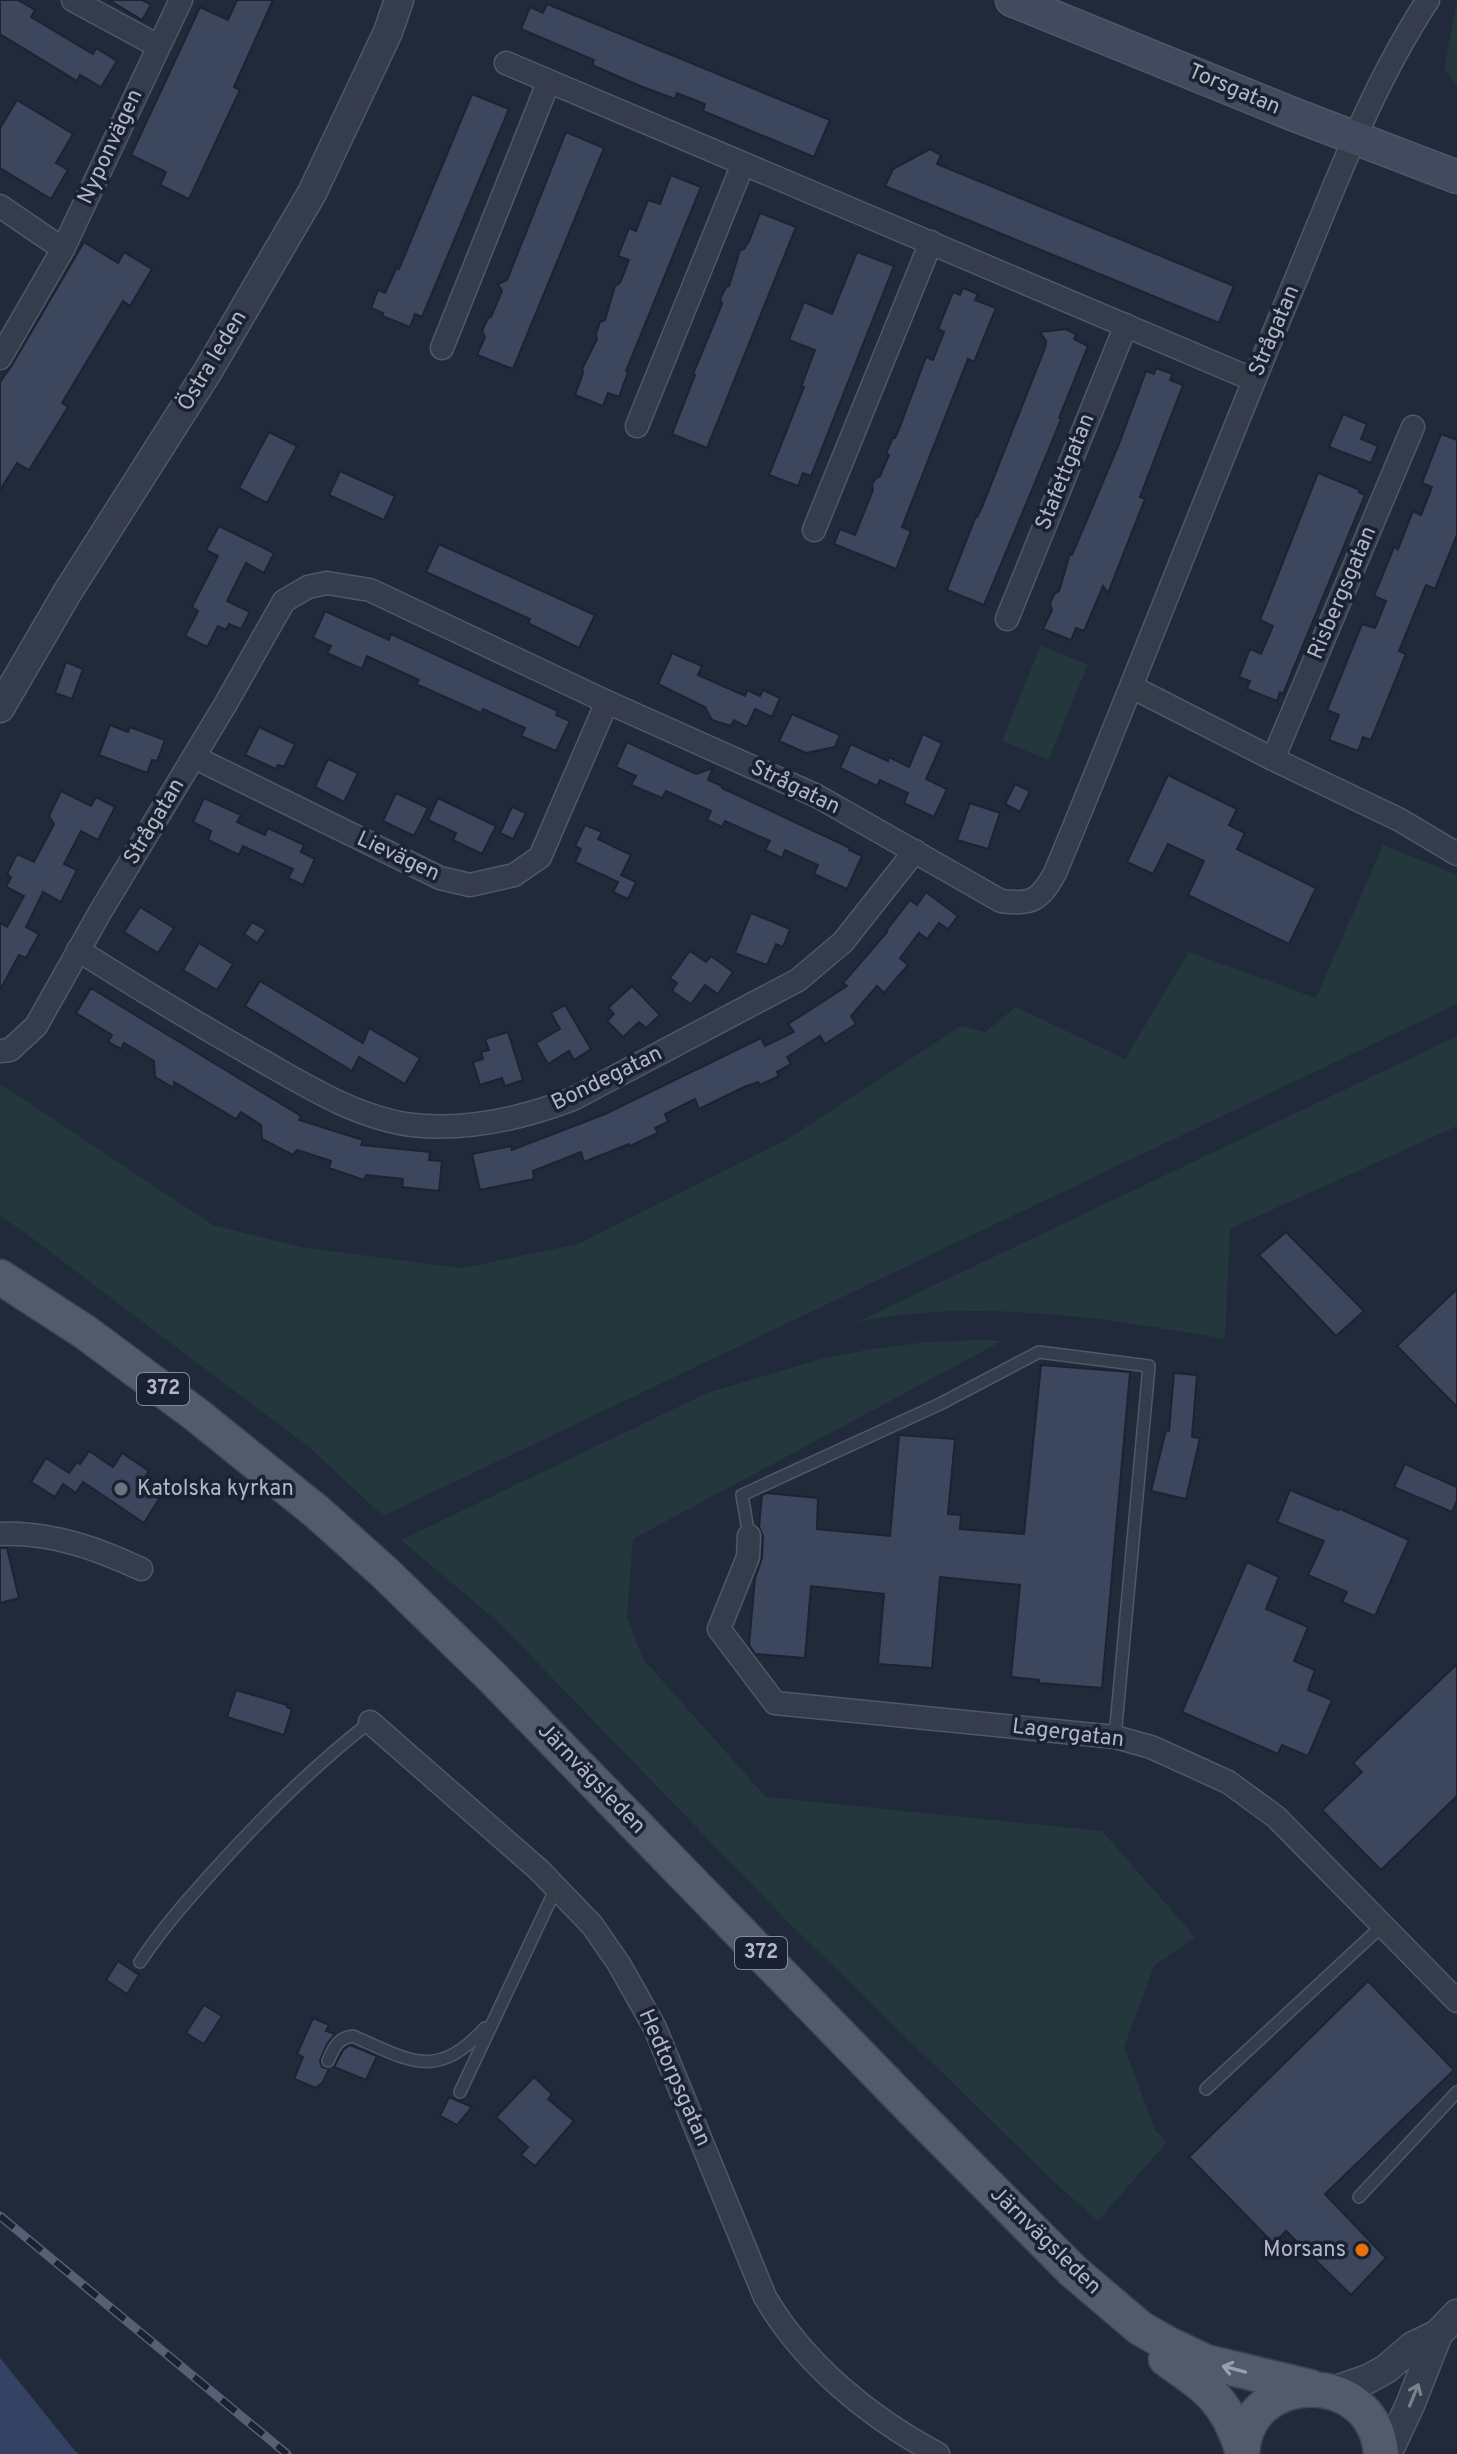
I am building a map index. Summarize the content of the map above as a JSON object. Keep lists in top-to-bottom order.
{
  "streets": {
    "main road": ["Torsgatan", "372", "Järnvägsleden"],
    "street": [
      "Nyponvägen",
      "Strågatan",
      "Östra leden",
      "Stafettgatan",
      "Risbergsgatan",
      "Lievägen",
      "Bondegatan",
      "Lagergatan",
      "Hedtorpsgatan"
    ]
  },
  "crossings": [
    ["Torsgatan", "Strågatan"],
    ["Strågatan", "Lievägen"],
    ["Strågatan", "Bondegatan"]
  ],
  "places": ["Katolska kyrkan", "Morsans"]
}
